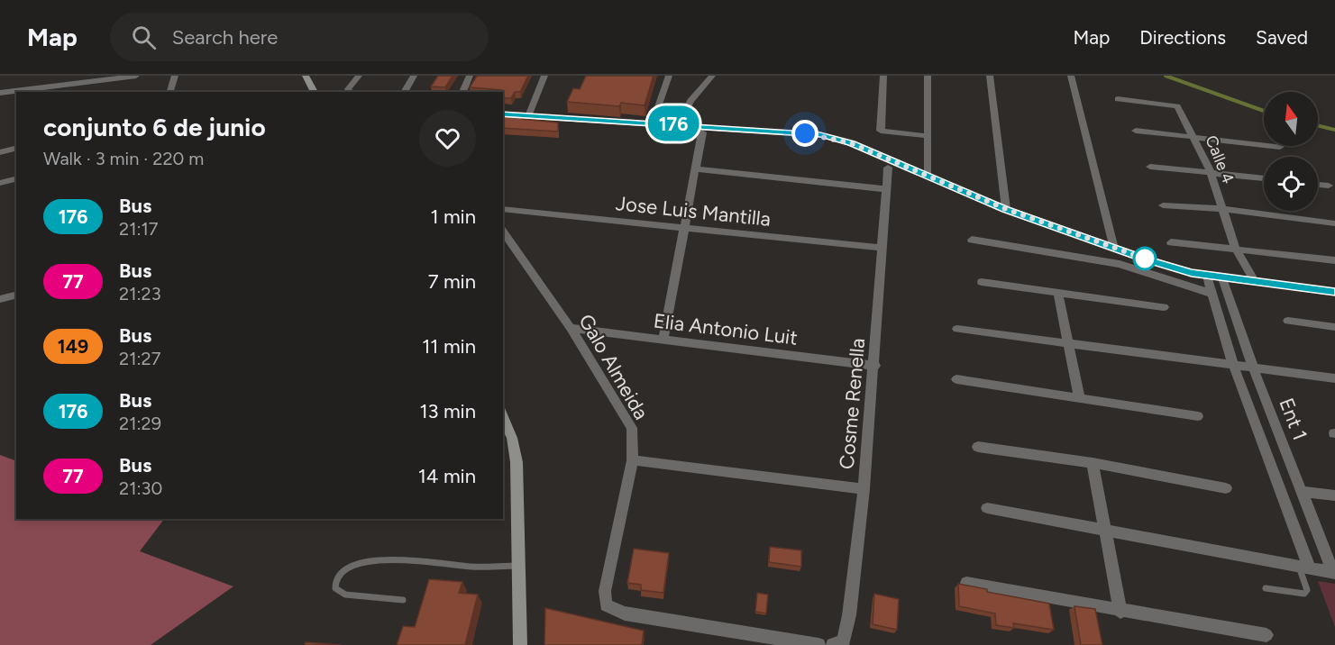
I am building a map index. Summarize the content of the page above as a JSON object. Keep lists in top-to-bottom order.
{
  "streets": {
    "street": [
      "Calle 4",
      "Jose Luis Mantilla",
      "Elia Antonio Luit",
      "Galo Almeida",
      "Cosme Renella",
      "Ent 1"
    ]
  },
  "crossings": [
    ["Jose Luis Mantilla", "Cosme Renella"],
    ["Elia Antonio Luit", "Galo Almeida"],
    ["Elia Antonio Luit", "Cosme Renella"]
  ],
  "lines": ["bus line 176"],
  "north": "top",
  "page": {
    "header": "Map",
    "search": "Search here",
    "nav": ["Map", "Directions", "Saved"],
    "on_map": "176",
    "heading": ["conjunto 6 de junio", "Walk · 3 min · 220 m"],
    "list": [
      {
        "mark": "176",
        "name": "Bus",
        "note": "21:17",
        "value": "1 min"
      },
      {
        "mark": "77",
        "name": "Bus",
        "note": "21:23",
        "value": "7 min"
      },
      {
        "mark": "149",
        "name": "Bus",
        "note": "21:27",
        "value": "11 min"
      },
      {
        "mark": "176",
        "name": "Bus",
        "note": "21:29",
        "value": "13 min"
      },
      {
        "mark": "77",
        "name": "Bus",
        "note": "21:30",
        "value": "14 min"
      }
    ]
  }
}
